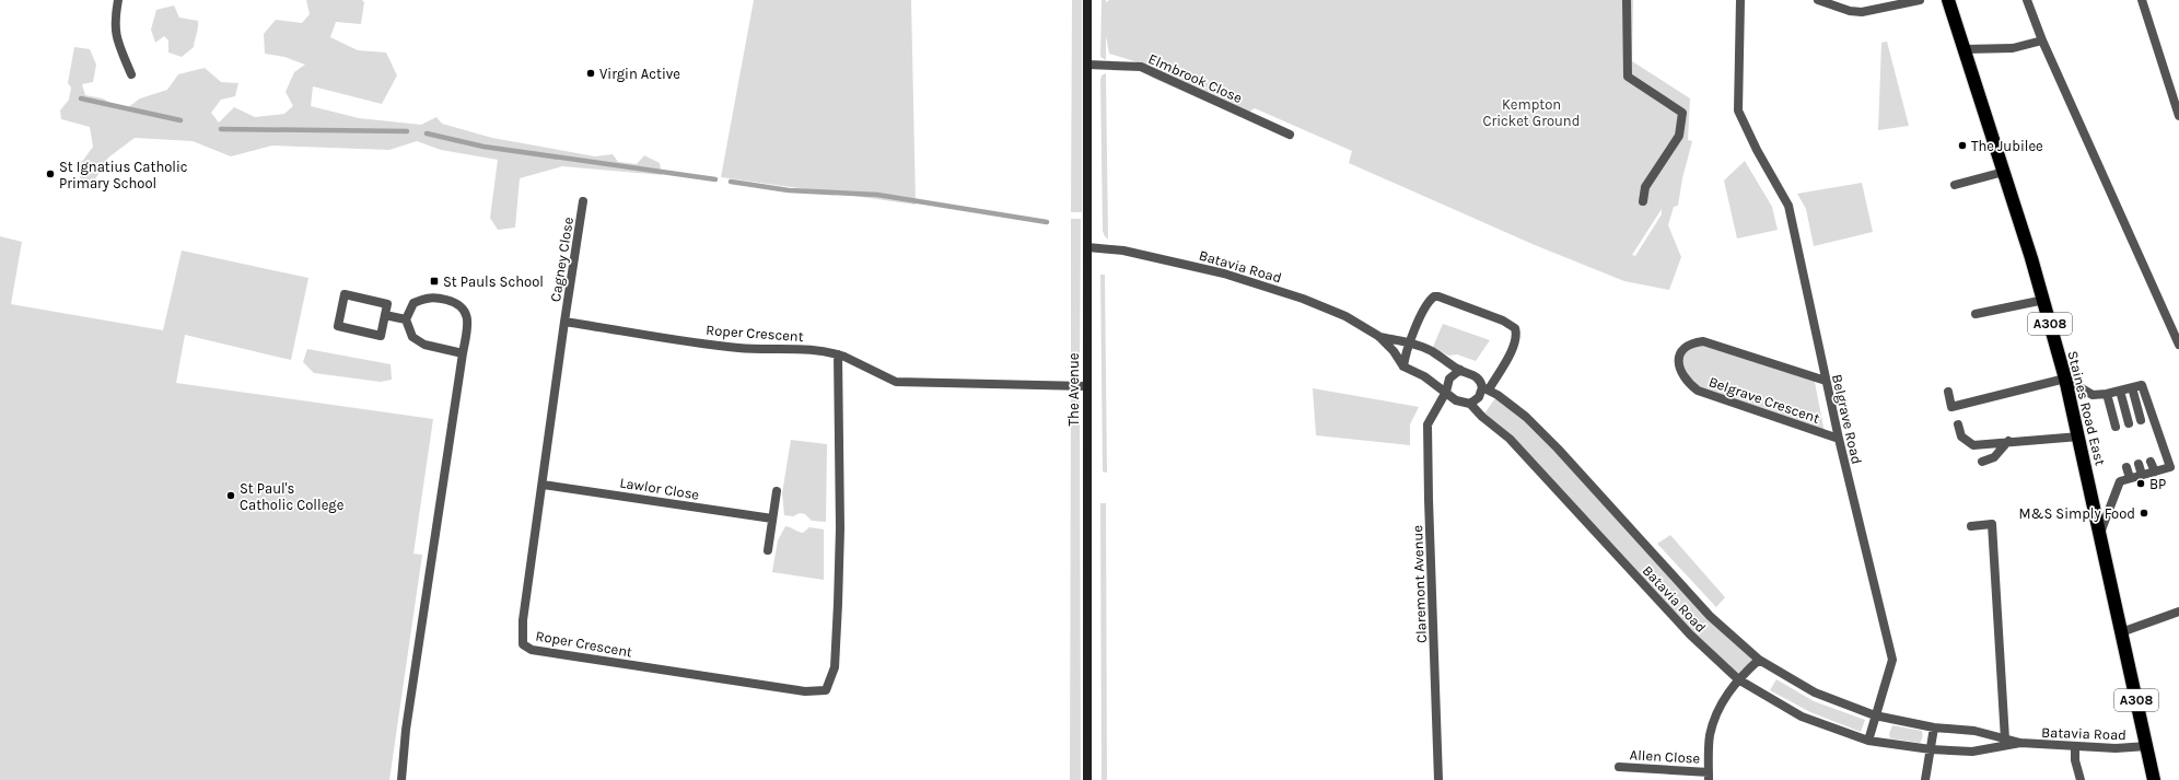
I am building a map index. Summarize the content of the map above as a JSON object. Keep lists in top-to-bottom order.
{
  "streets": {
    "highway": ["A308", "Staines Road East"],
    "street": [
      "Elmbrook Close",
      "Cagney Close",
      "Batavia Road",
      "Roper Crescent",
      "The Avenue",
      "Belgrave Crescent",
      "Belgrave Road",
      "Lawlor Close",
      "Claremont Avenue",
      "Allen Close"
    ]
  },
  "crossings": [
    ["Elmbrook Close", "The Avenue"],
    ["Cagney Close", "Roper Crescent"],
    ["Batavia Road", "The Avenue"],
    ["Batavia Road", "Staines Road East"],
    ["Batavia Road", "Belgrave Road"],
    ["Batavia Road", "Claremont Avenue"],
    ["Roper Crescent", "The Avenue"],
    ["Roper Crescent", "Lawlor Close"],
    ["Belgrave Crescent", "Belgrave Road"]
  ],
  "parks": ["Kempton Cricket Ground"],
  "places": {
    "other": [
      "Virgin Active",
      "The Jubilee",
      "St Ignatius Catholic Primary School",
      "BP",
      "St Paul's Catholic College",
      "M&S Simply Food"
    ],
    "transit": ["St Pauls School"]
  }
}
